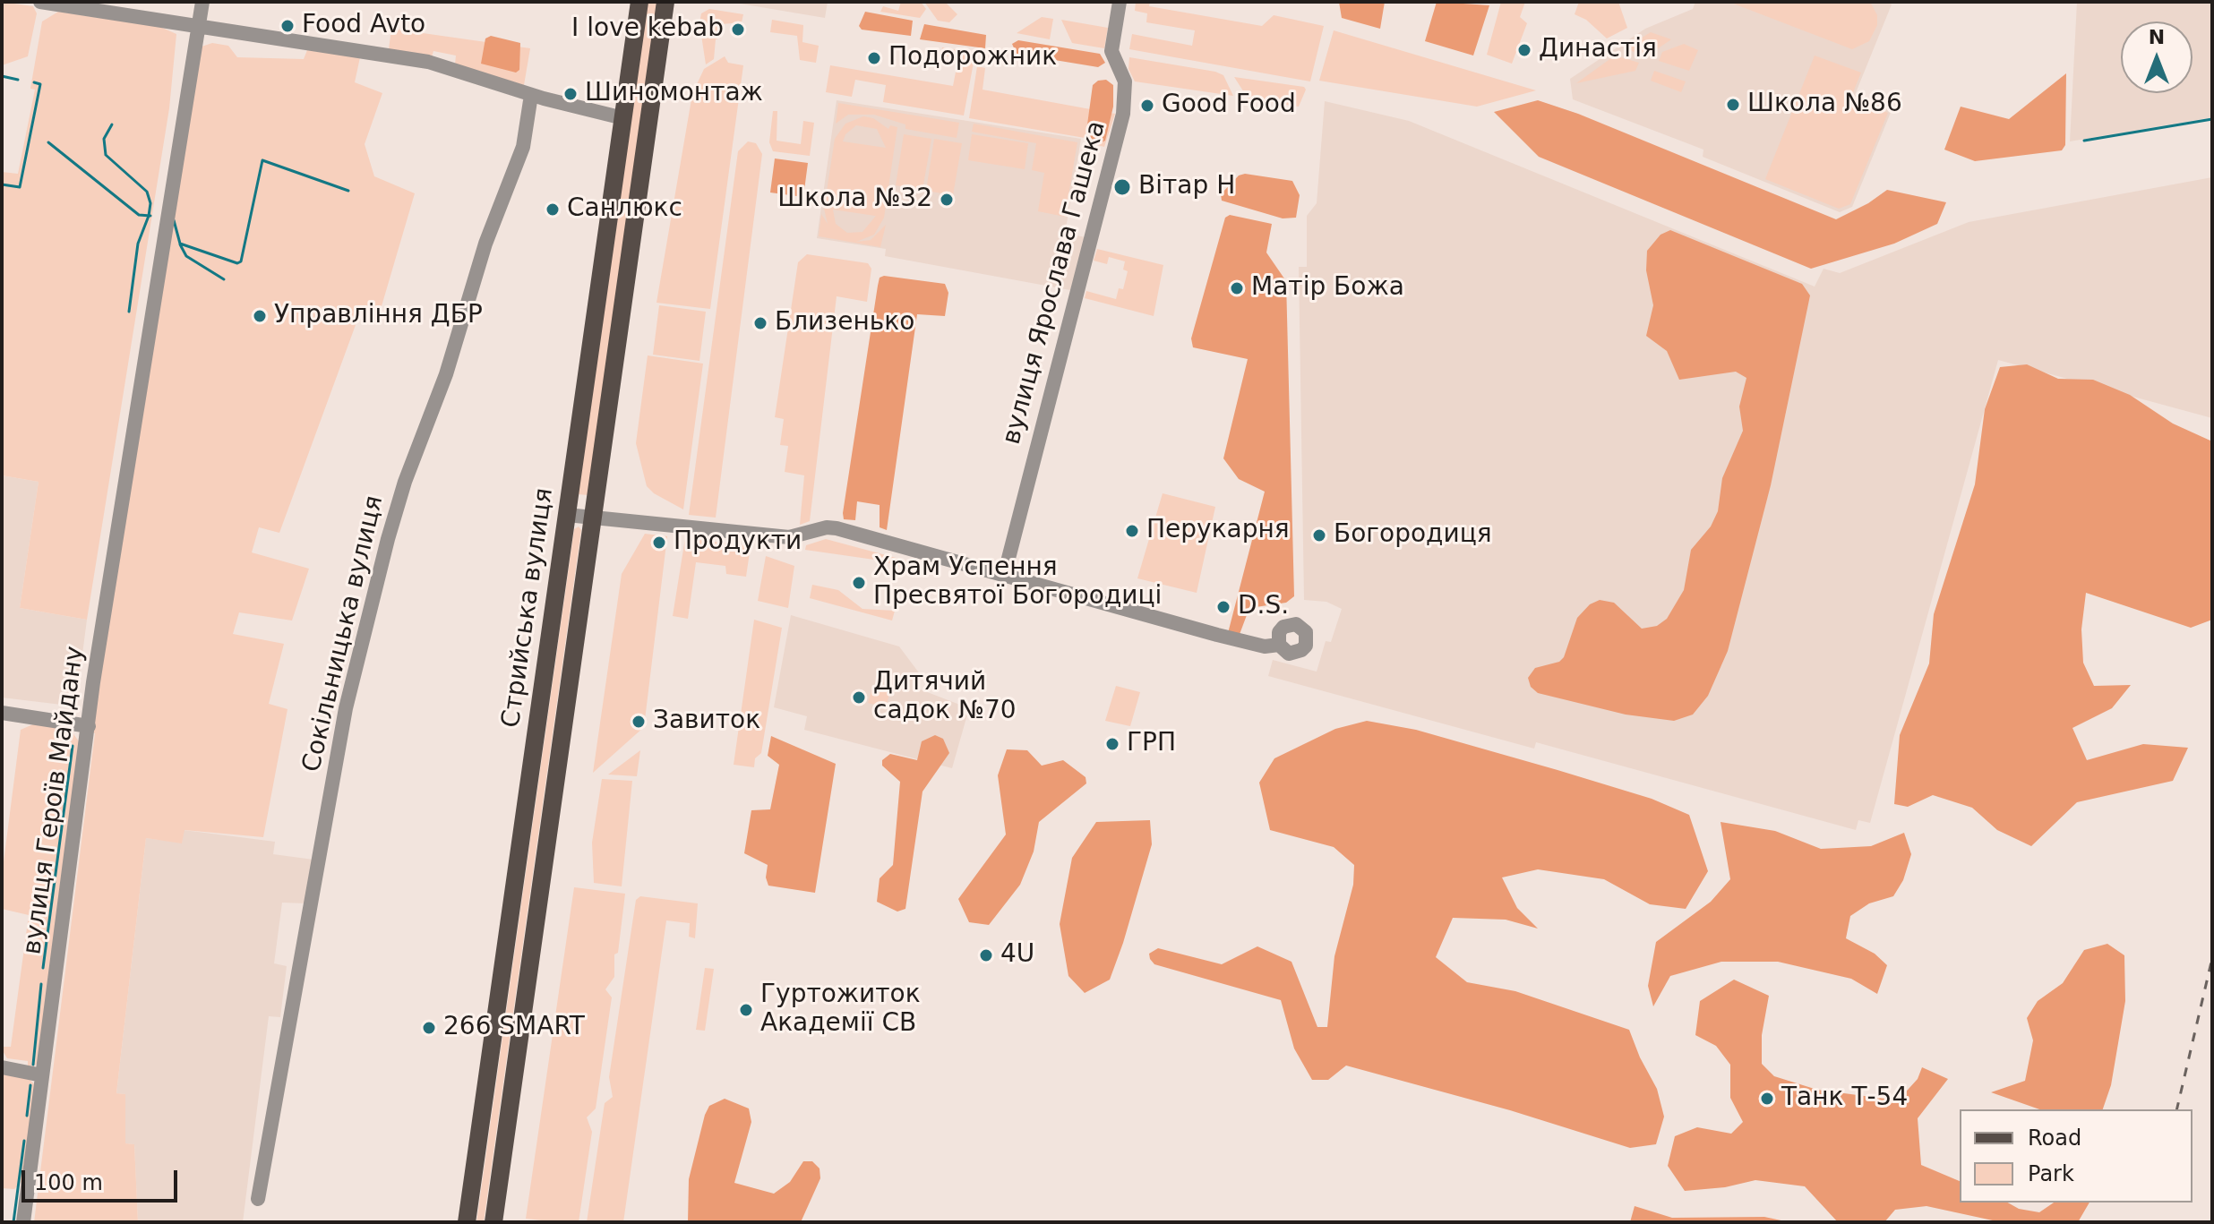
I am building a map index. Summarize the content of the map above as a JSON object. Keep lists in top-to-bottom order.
{
  "streets": {
    "main road": ["Стрийська вулиця"],
    "street": ["вулиця Ярослава Гашека", "Сокільницька вулиця", "вулиця Героїв Майдану"]
  },
  "places": [
    "Food Avto",
    "I love kebab",
    "Династія",
    "Подорожник",
    "Шиномонтаж",
    "Школа №86",
    "Good Food",
    "Вітар Н",
    "Школа №32",
    "Санлюкс",
    "Матір Божа",
    "Управління ДБР",
    "Близенько",
    "Перукарня",
    "Богородиця",
    "Продукти",
    "Храм Успення Пресвятої Богородиці",
    "D.S.",
    "Дитячий садок №70",
    "Завиток",
    "ГРП",
    "4U",
    "Гуртожиток Академії СВ",
    "266 SMART",
    "Танк Т-54"
  ],
  "legend": ["Road", "Park"],
  "scale_bar": "100 m",
  "north": "top"
}
